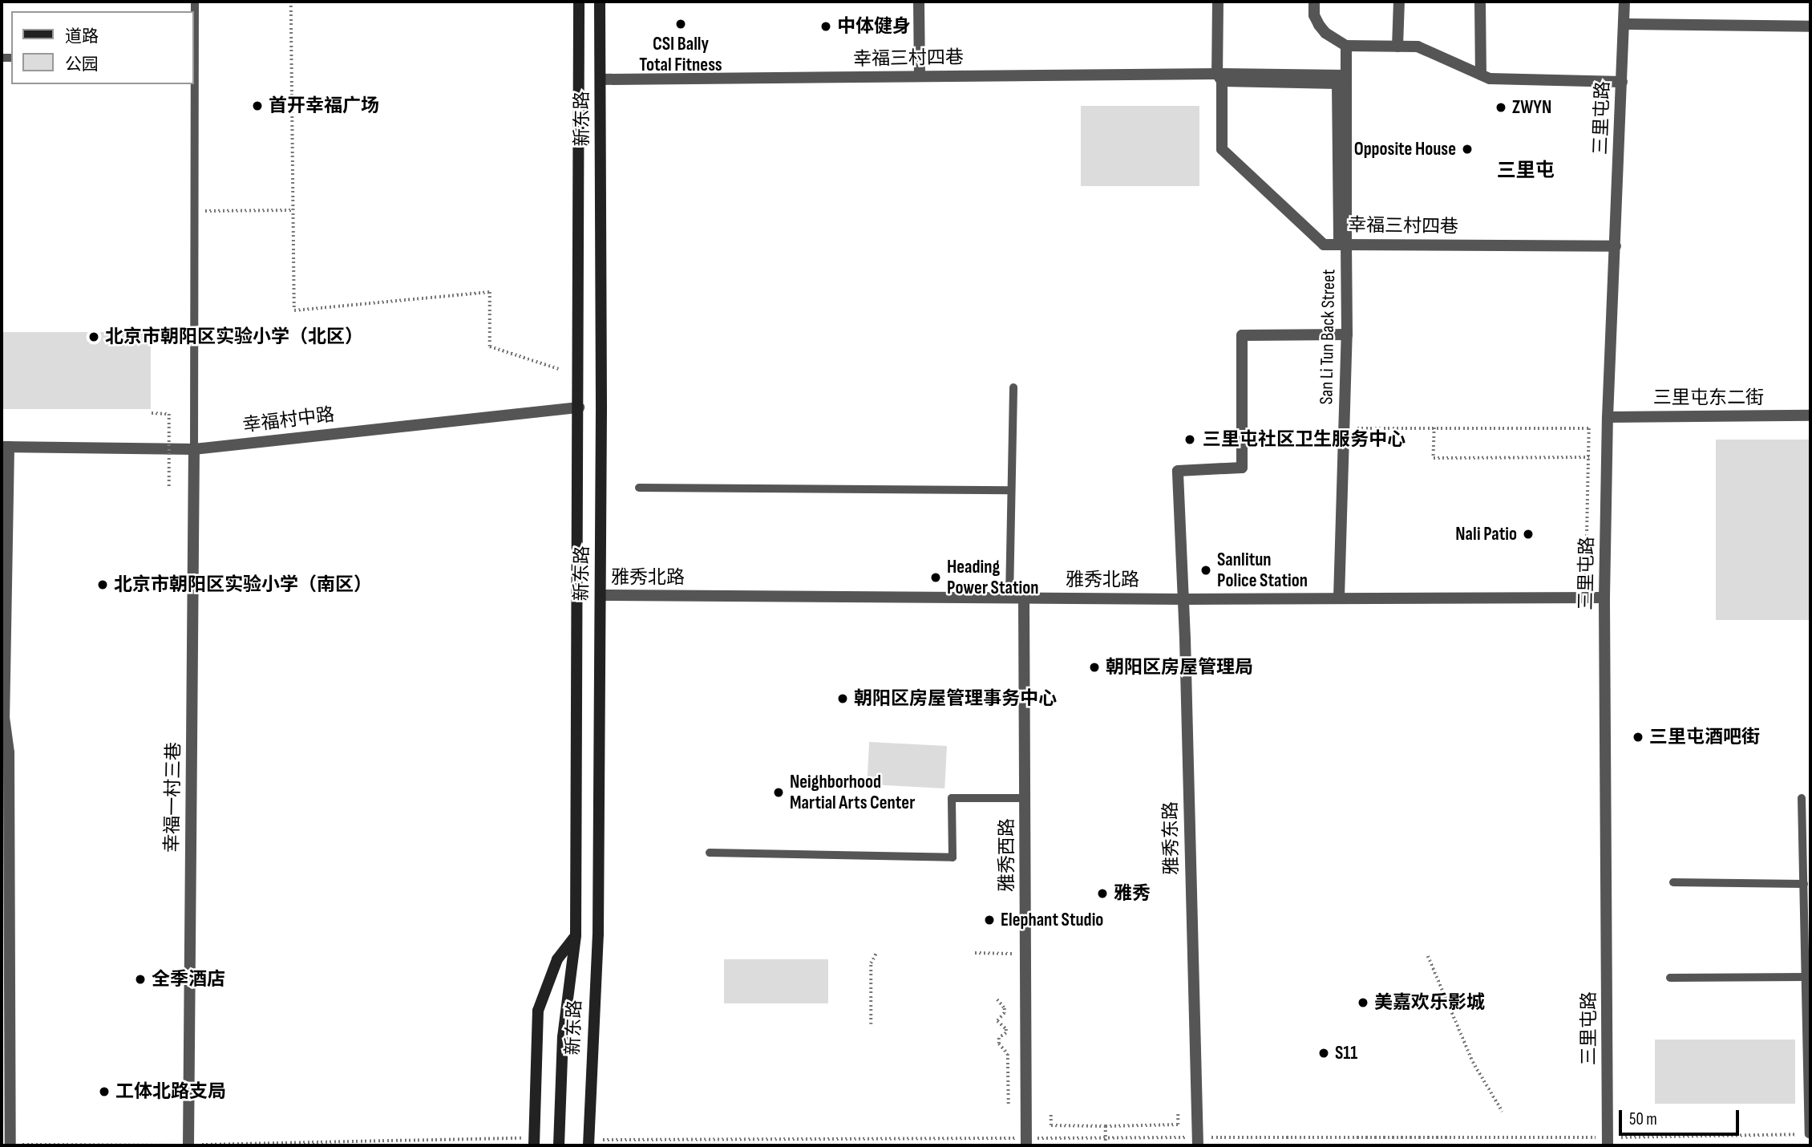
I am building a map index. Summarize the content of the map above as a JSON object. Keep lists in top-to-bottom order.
{
  "streets": {
    "main road": ["新东路"],
    "street": [
      "幸福三村四巷",
      "三里屯路",
      "San Li Tun Back Street",
      "三里屯东二街",
      "幸福村中路",
      "雅秀北路",
      "幸福一村三巷",
      "雅秀东路",
      "雅秀西路"
    ]
  },
  "crossings": [
    ["幸福三村四巷", "三里屯路"],
    ["幸福三村四巷", "新东路"],
    ["幸福三村四巷", "San Li Tun Back Street"],
    ["三里屯路", "三里屯东二街"],
    ["三里屯路", "雅秀北路"],
    ["新东路", "幸福村中路"],
    ["新东路", "雅秀北路"],
    ["San Li Tun Back Street", "雅秀北路"],
    ["San Li Tun Back Street", "雅秀东路"],
    ["幸福村中路", "幸福一村三巷"],
    ["雅秀北路", "雅秀东路"],
    ["雅秀北路", "雅秀西路"]
  ],
  "districts": ["三里屯"],
  "places": [
    "CSI Bally Total Fitness",
    "中体健身",
    "首开幸福广场",
    "ZWYN",
    "Opposite House",
    "北京市朝阳区实验小学（北区）",
    "三里屯社区卫生服务中心",
    "Nali Patio",
    "Sanlitun Police Station",
    "Heading Power Station",
    "北京市朝阳区实验小学（南区）",
    "朝阳区房屋管理局",
    "朝阳区房屋管理事务中心",
    "三里屯酒吧街",
    "Neighborhood Martial Arts Center",
    "雅秀",
    "Elephant Studio",
    "全季酒店",
    "美嘉欢乐影城",
    "S11",
    "工体北路支局"
  ],
  "legend": ["道路", "公园"],
  "scale_bar": "50 m"
}
